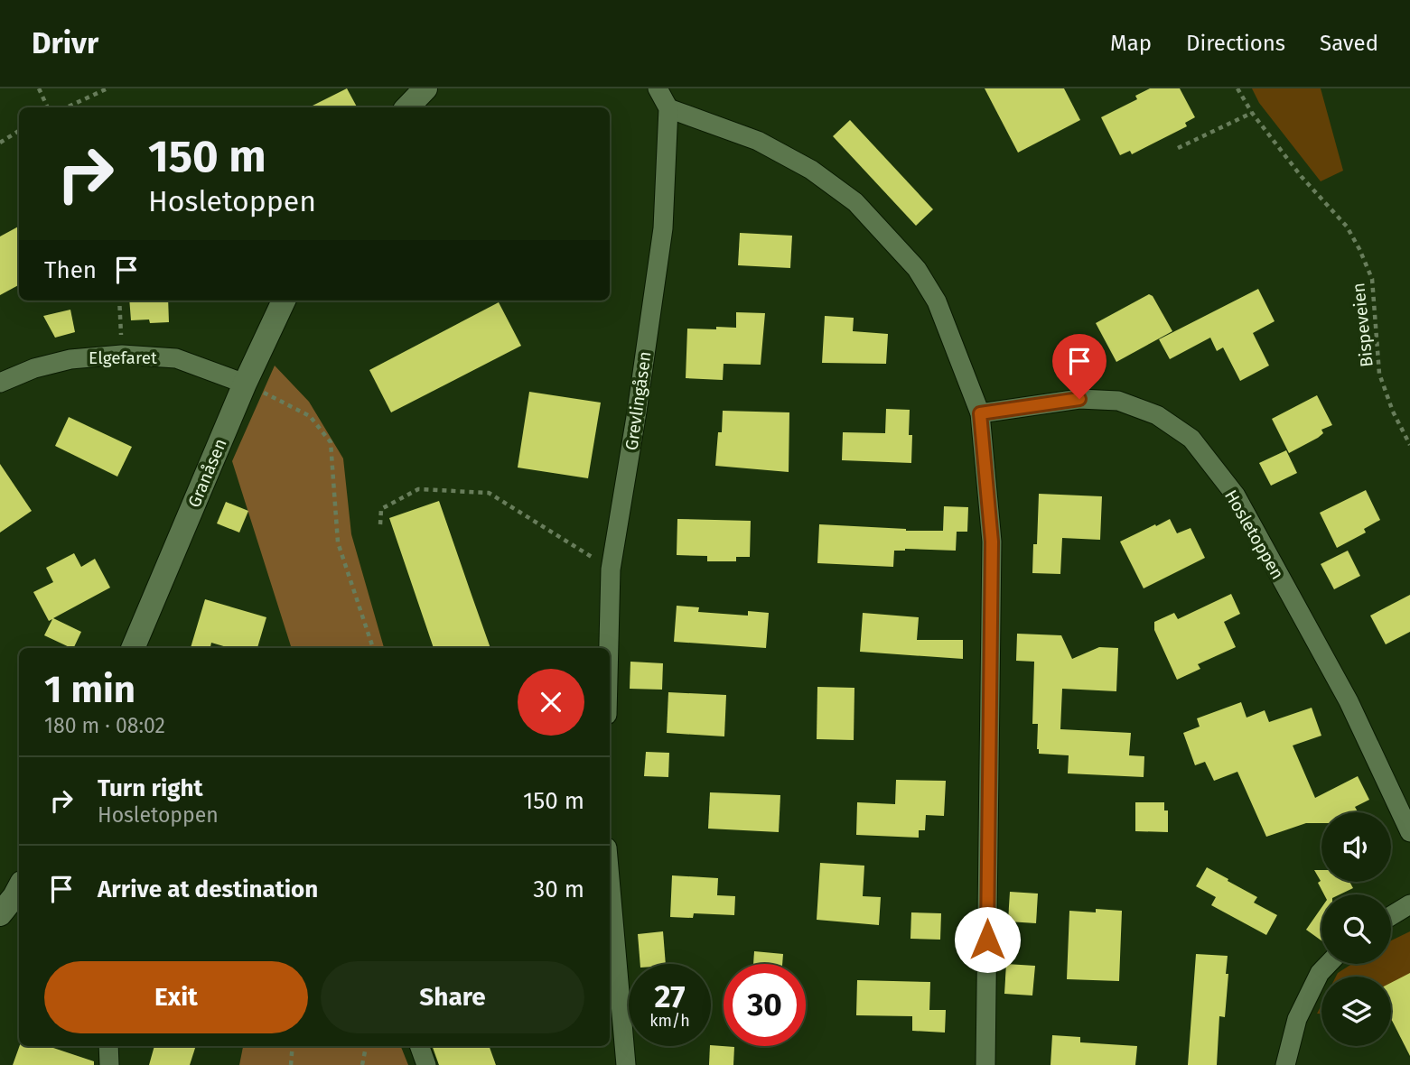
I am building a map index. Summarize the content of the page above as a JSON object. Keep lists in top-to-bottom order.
{
  "streets": {
    "street": [
      "Elgefaret",
      "Grevlingåsen",
      "Granåsen",
      "Hosletoppen"
    ],
    "path": ["Bispeveien"]
  },
  "crossings": [
    ["Elgefaret", "Granåsen"]
  ],
  "page": {
    "header": "Drivr",
    "nav": ["Map", "Directions", "Saved"],
    "turn": ["150 m", "Hosletoppen"],
    "then": "Then",
    "heading": ["1 min", "180 m · 08:02"],
    "list": [
      {
        "name": "Turn right",
        "note": "Hosletoppen",
        "value": "150 m"
      },
      {
        "name": "Arrive at destination",
        "value": "30 m"
      }
    ],
    "buttons": ["Exit", "Share"],
    "speed": "27 km/h",
    "limit": "30"
  }
}
